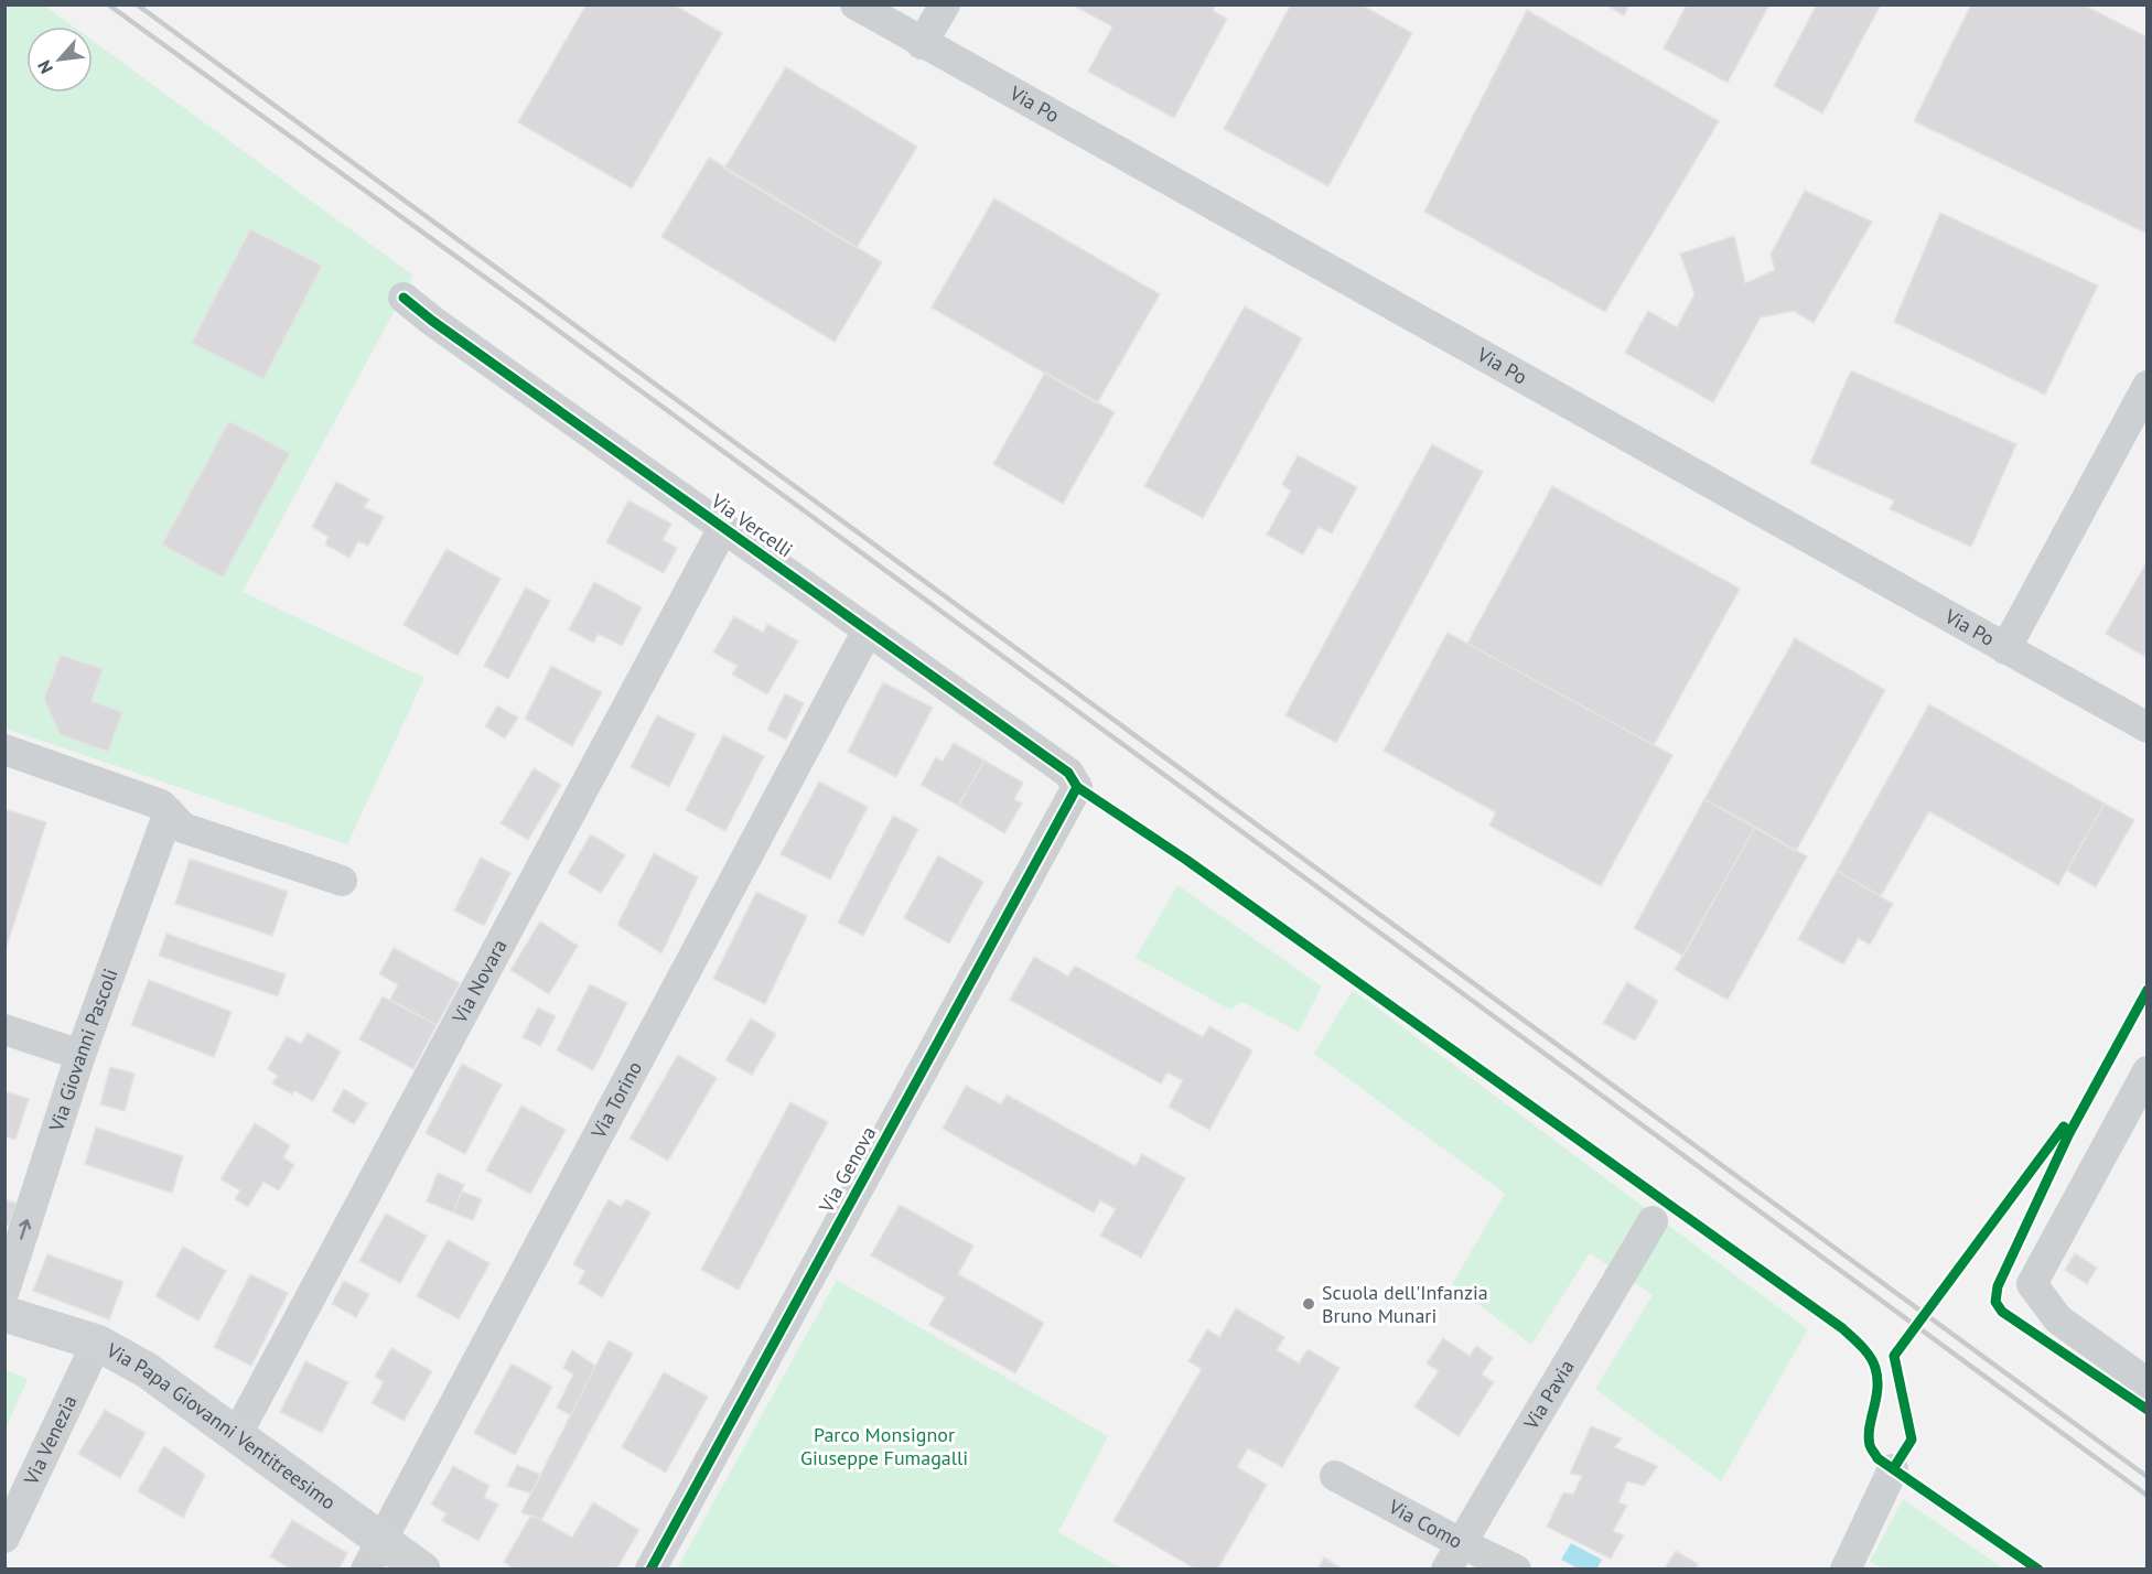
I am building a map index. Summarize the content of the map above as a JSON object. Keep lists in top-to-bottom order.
{
  "streets": {
    "street": [
      "Via Po",
      "Via Vercelli",
      "Via Novara",
      "Via Giovanni Pascoli",
      "Via Torino",
      "Via Genova",
      "Via Pavia",
      "Via Papa Giovanni Ventitreesimo",
      "Via Venezia",
      "Via Como"
    ]
  },
  "crossings": [
    ["Via Vercelli", "Via Novara"],
    ["Via Vercelli", "Via Torino"],
    ["Via Vercelli", "Via Genova"],
    ["Via Novara", "Via Papa Giovanni Ventitreesimo"],
    ["Via Torino", "Via Papa Giovanni Ventitreesimo"],
    ["Via Pavia", "Via Como"],
    ["Via Papa Giovanni Ventitreesimo", "Via Venezia"]
  ],
  "one_way": ["Via Giovanni Pascoli"],
  "parks": ["Parco Monsignor Giuseppe Fumagalli"],
  "places": ["Scuola dell'Infanzia Bruno Munari"],
  "north": "bottom left"
}
